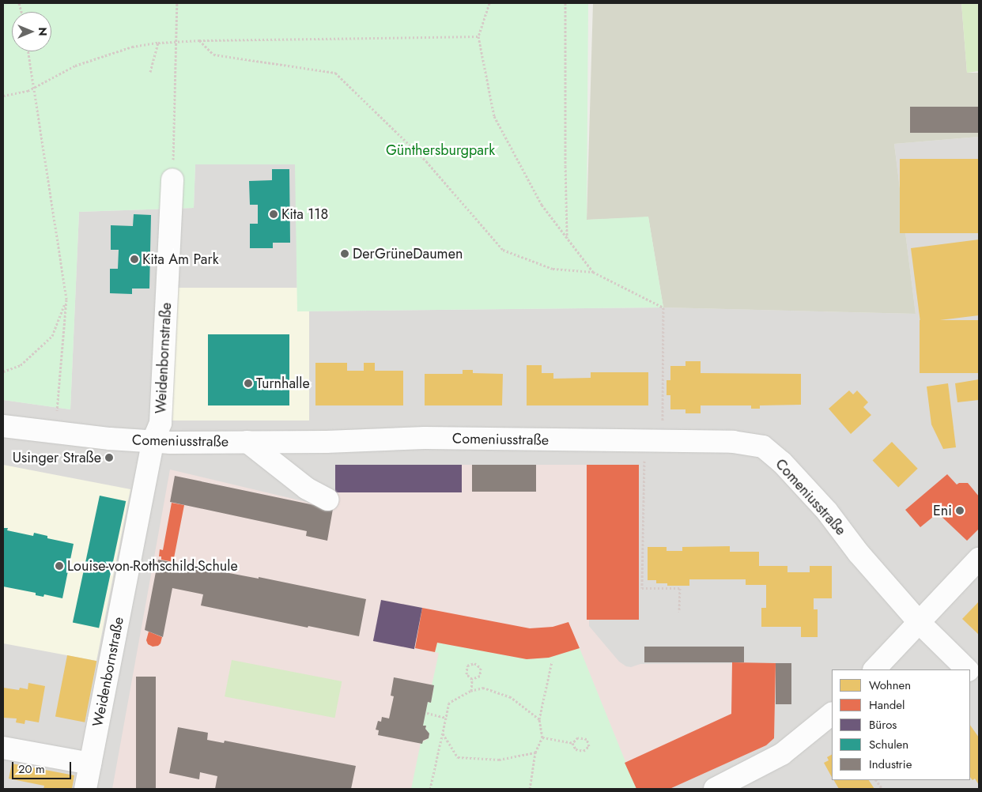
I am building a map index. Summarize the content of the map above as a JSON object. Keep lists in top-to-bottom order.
{
  "streets": {
    "street": ["Weidenbornstraße", "Comeniusstraße"]
  },
  "crossings": [
    ["Weidenbornstraße", "Comeniusstraße"]
  ],
  "parks": ["Günthersburgpark"],
  "places": [
    "Kita 118",
    "DerGrüneDaumen",
    "Kita Am Park",
    "Turnhalle",
    "Usinger Straße",
    "Eni",
    "Louise-von-Rothschild-Schule"
  ],
  "legend": [
    "Wohnen",
    "Handel",
    "Büros",
    "Schulen",
    "Industrie"
  ],
  "scale_bar": "20 m",
  "north": "right"
}
